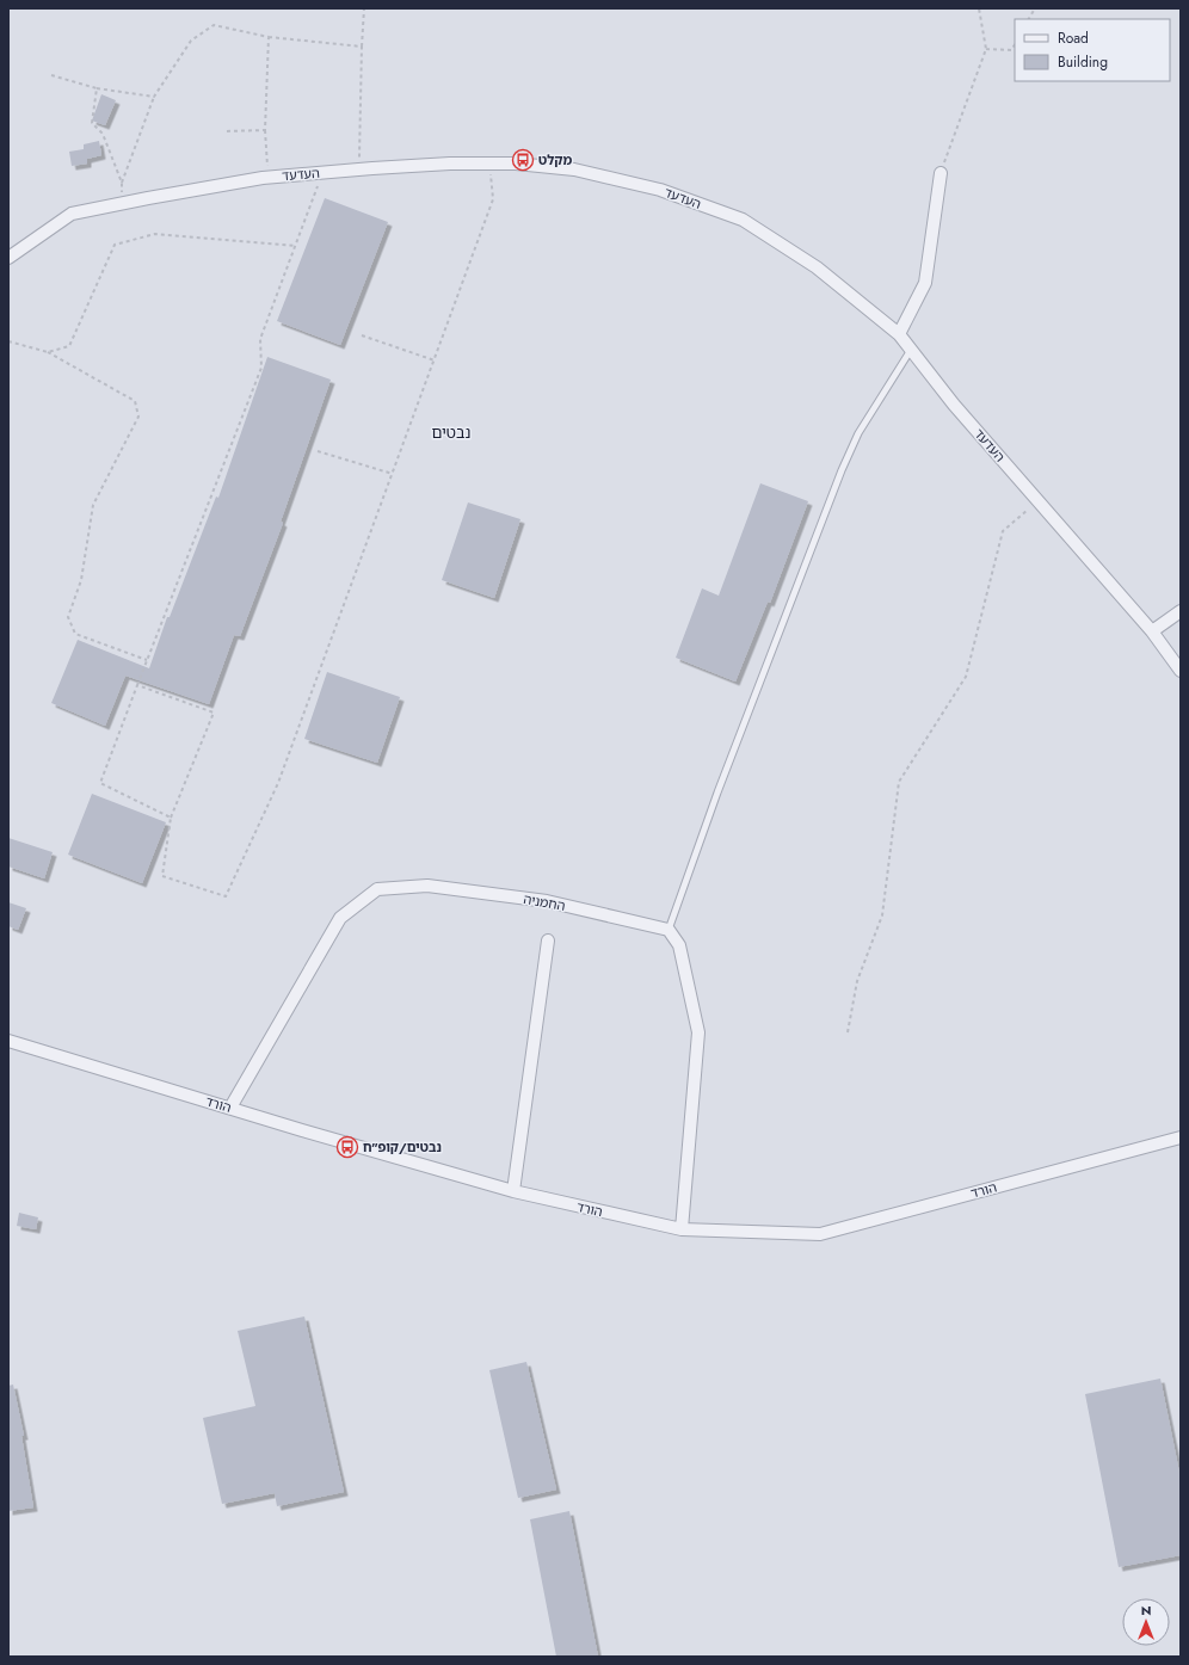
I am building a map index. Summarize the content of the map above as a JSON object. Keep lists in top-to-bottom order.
{
  "streets": {
    "street": ["העדעד", "החמניה", "הורד"]
  },
  "crossings": [
    ["החמניה", "הורד"]
  ],
  "districts": ["נבטים"],
  "places": {
    "bus stop": ["מקלט", "נבטים/קופ״ח"]
  },
  "legend": ["Road", "Building"],
  "north": "top"
}
